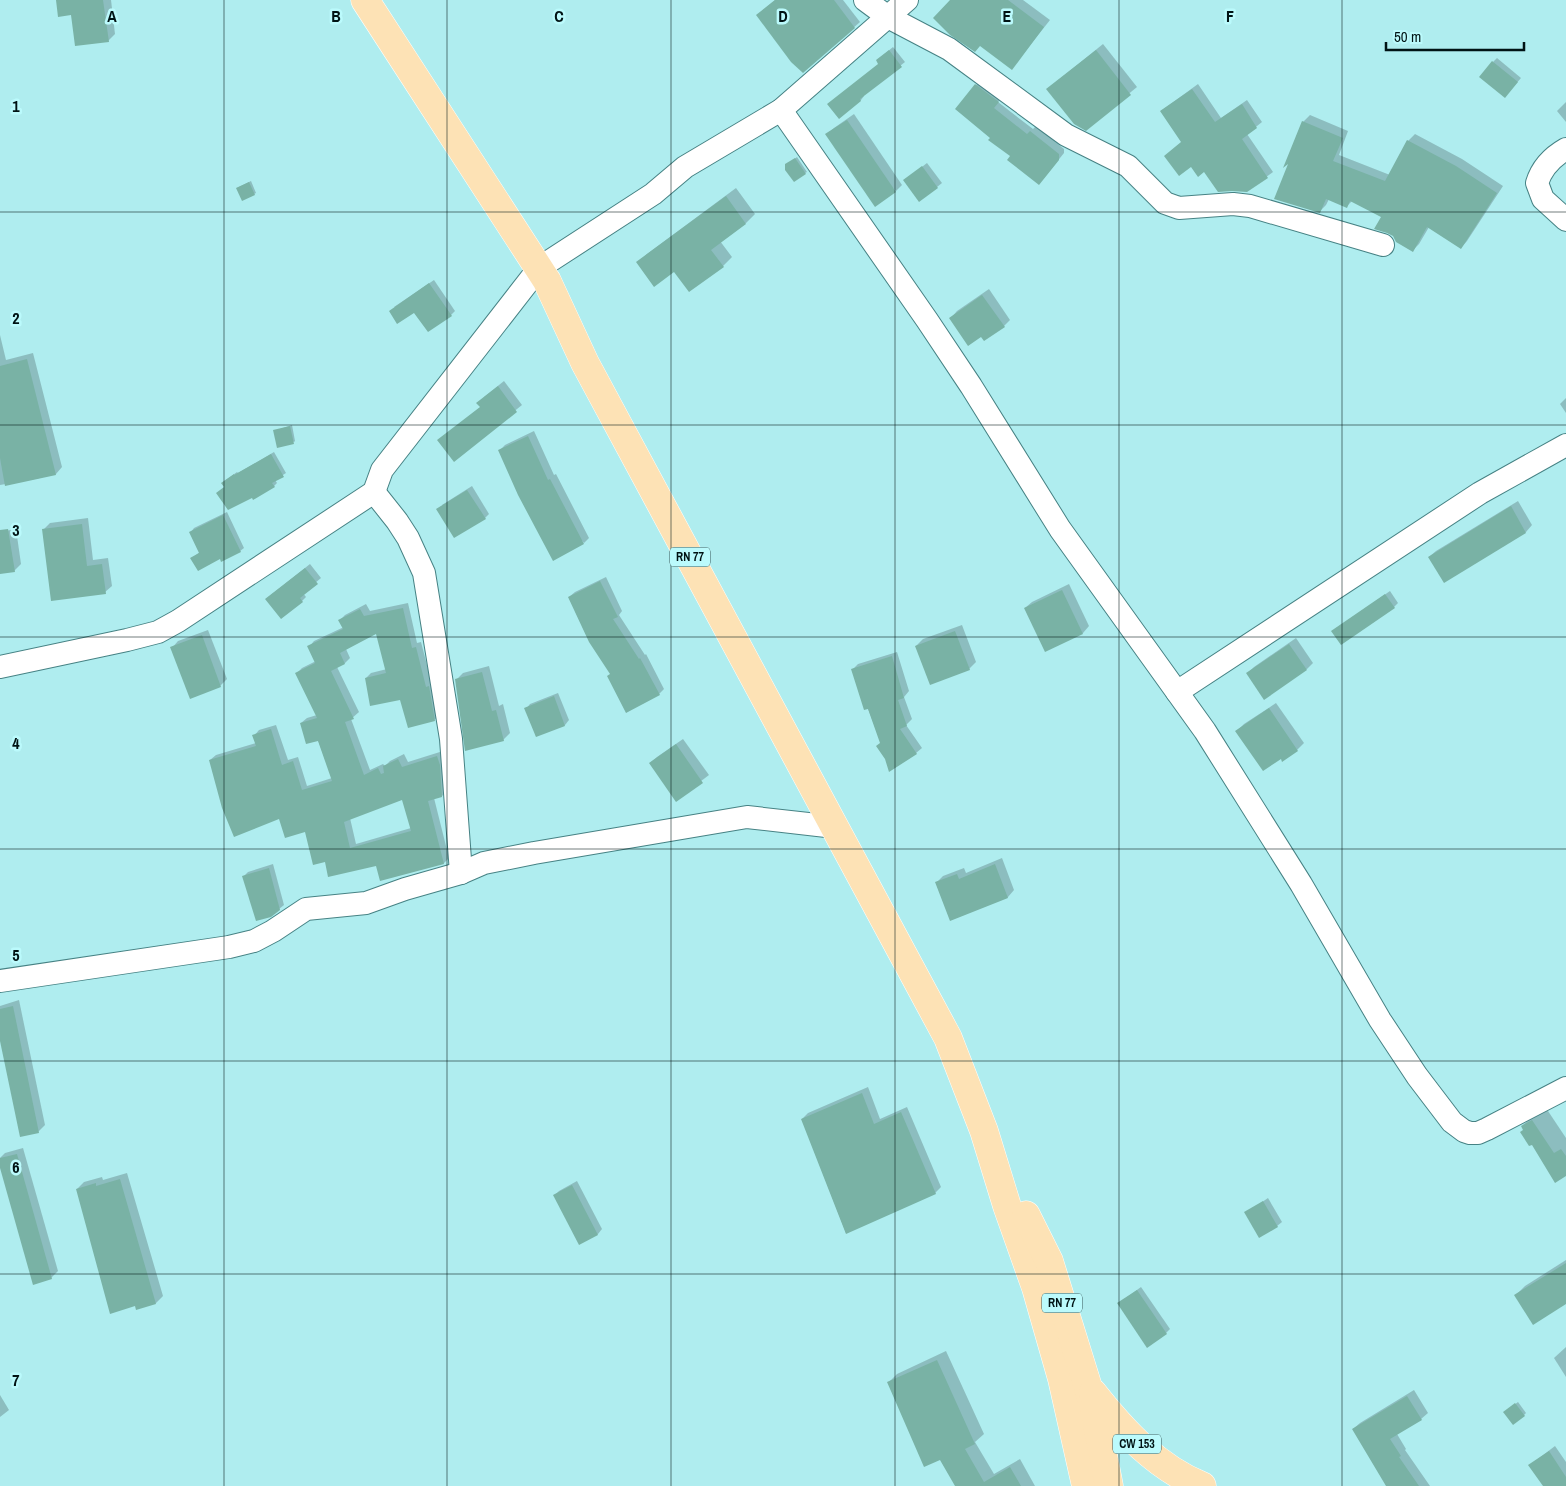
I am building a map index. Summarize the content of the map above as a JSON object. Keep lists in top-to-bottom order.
{
  "streets": {
    "main road": ["RN 77", "CW 153"]
  },
  "crossings": [
    ["RN 77", "CW 153"]
  ],
  "scale_bar": "50 m",
  "grid": {
    "columns": [
      "A",
      "B",
      "C",
      "D",
      "E",
      "F"
    ],
    "rows": [
      "1",
      "2",
      "3",
      "4",
      "5",
      "6",
      "7"
    ]
  }
}
